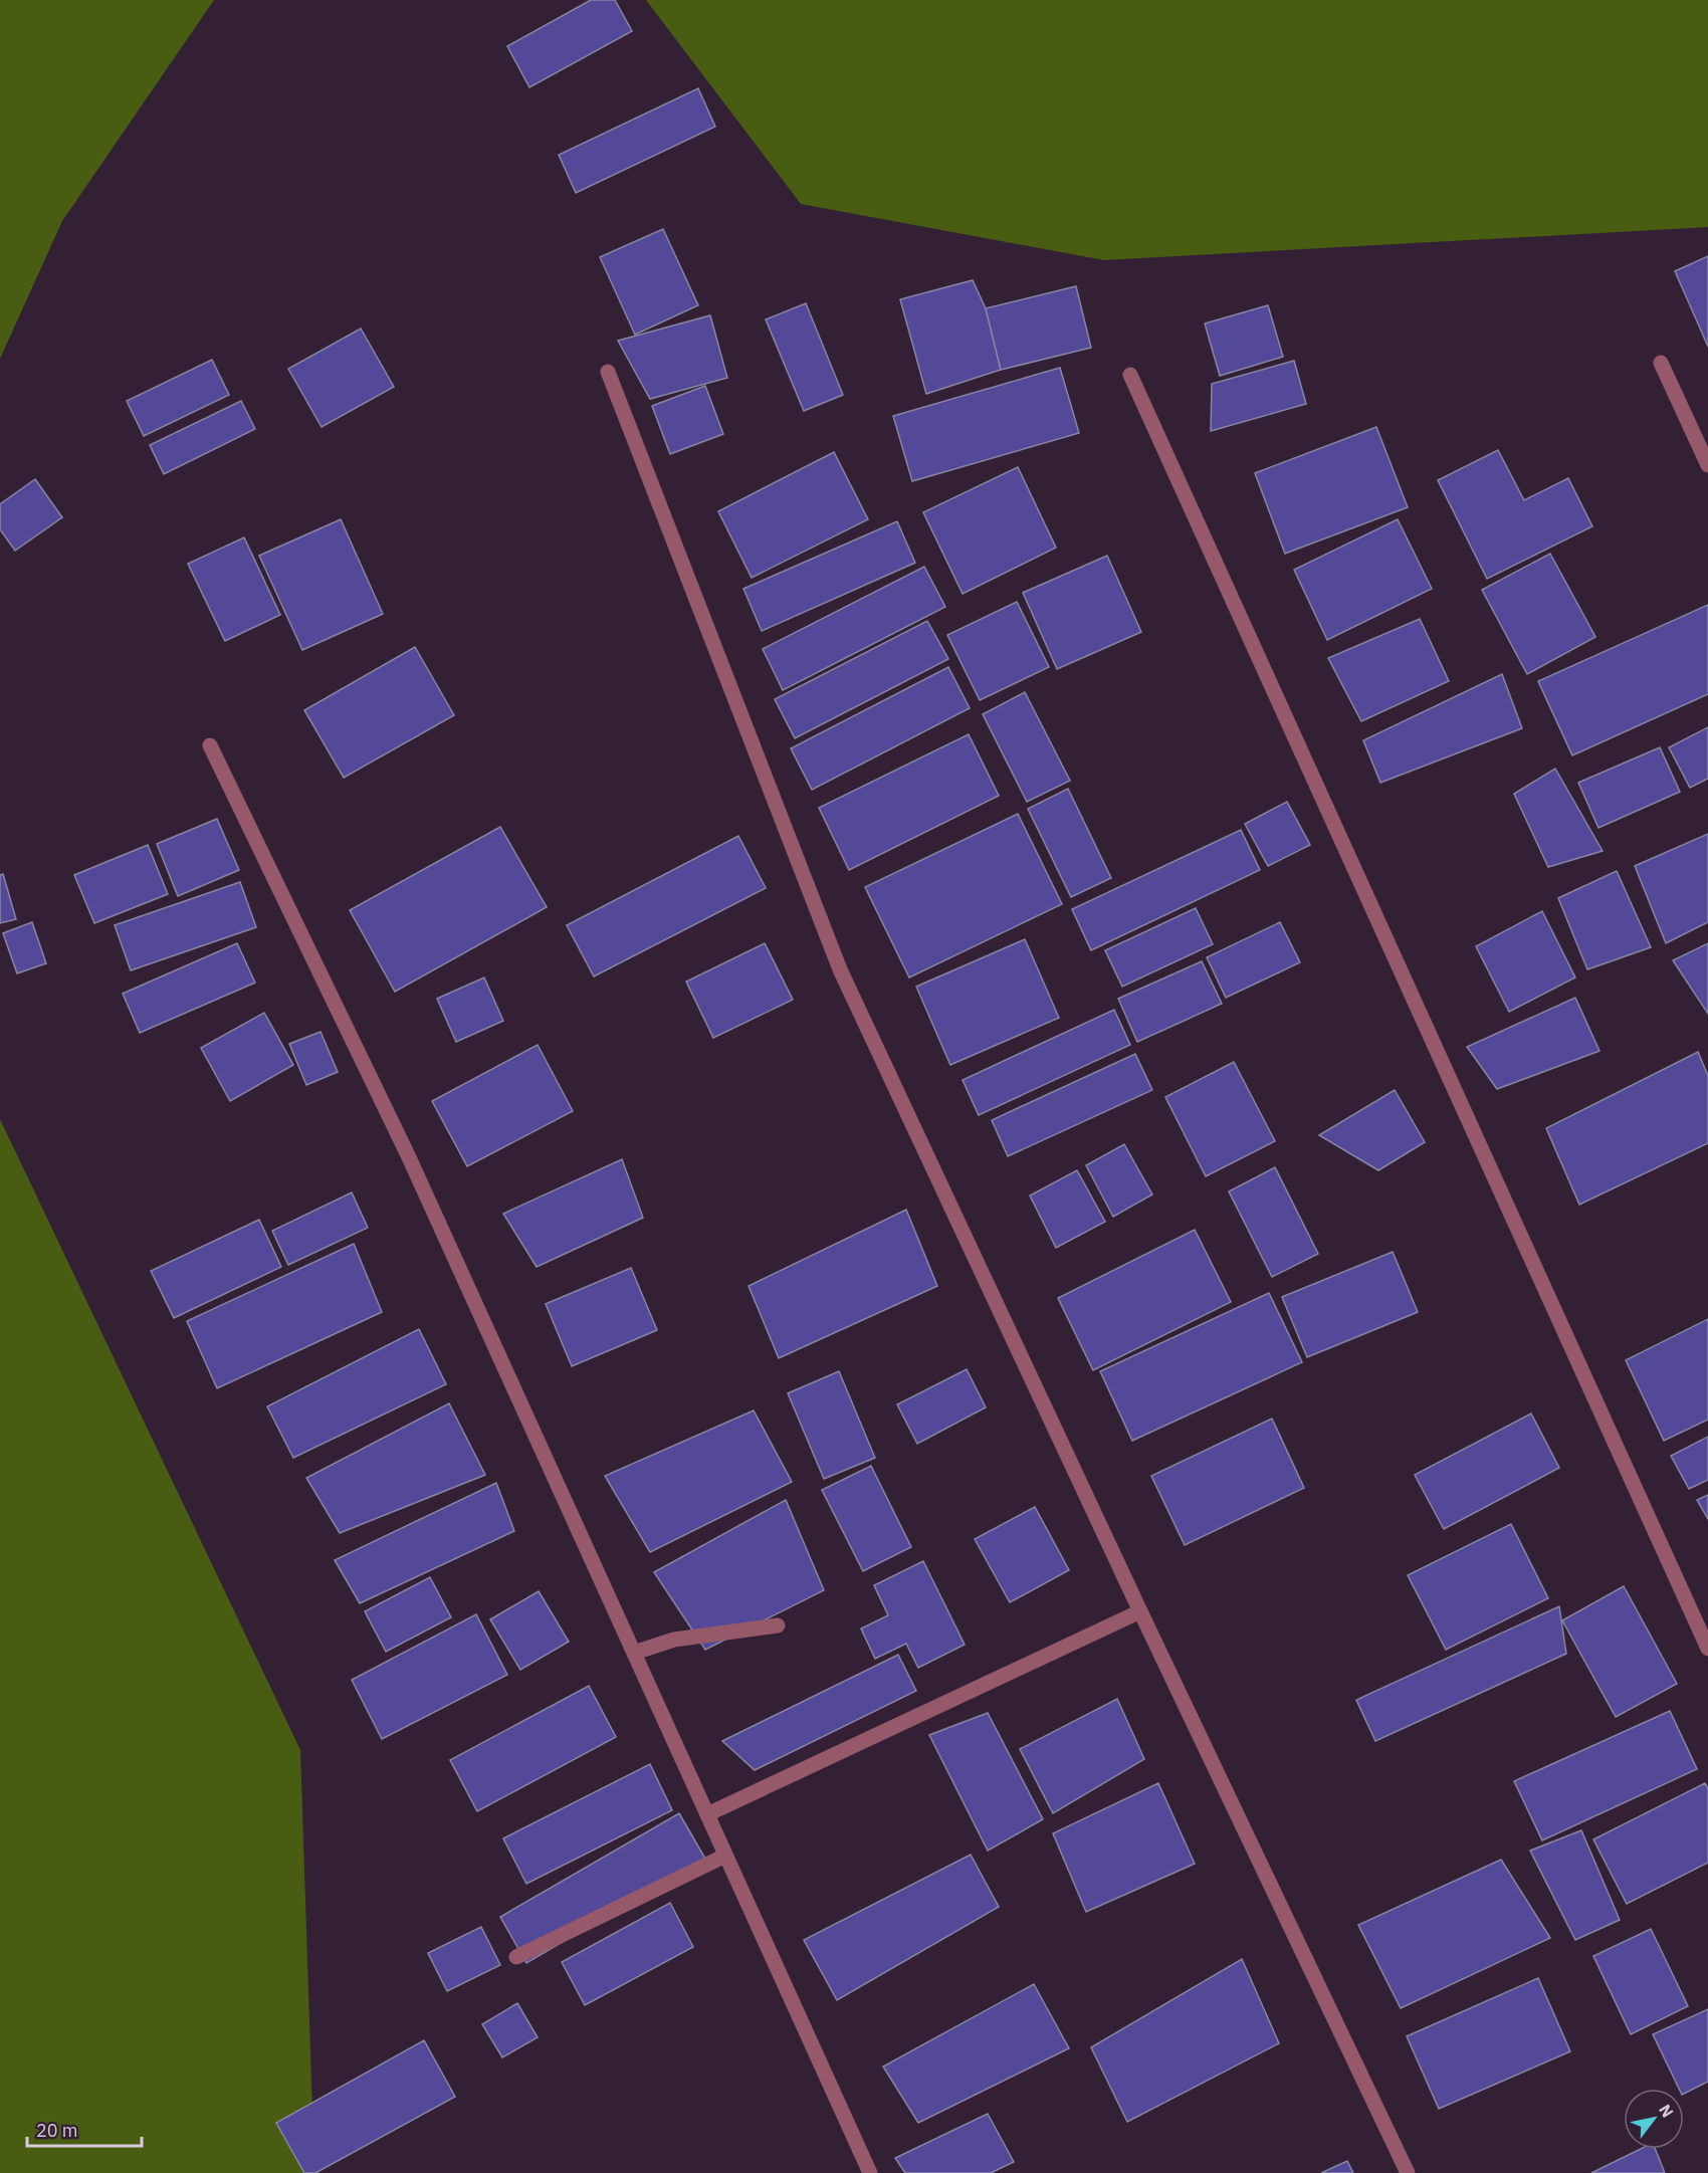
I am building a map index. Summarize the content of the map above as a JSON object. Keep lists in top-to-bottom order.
{
  "scale_bar": "20 m",
  "north": "top right"
}
